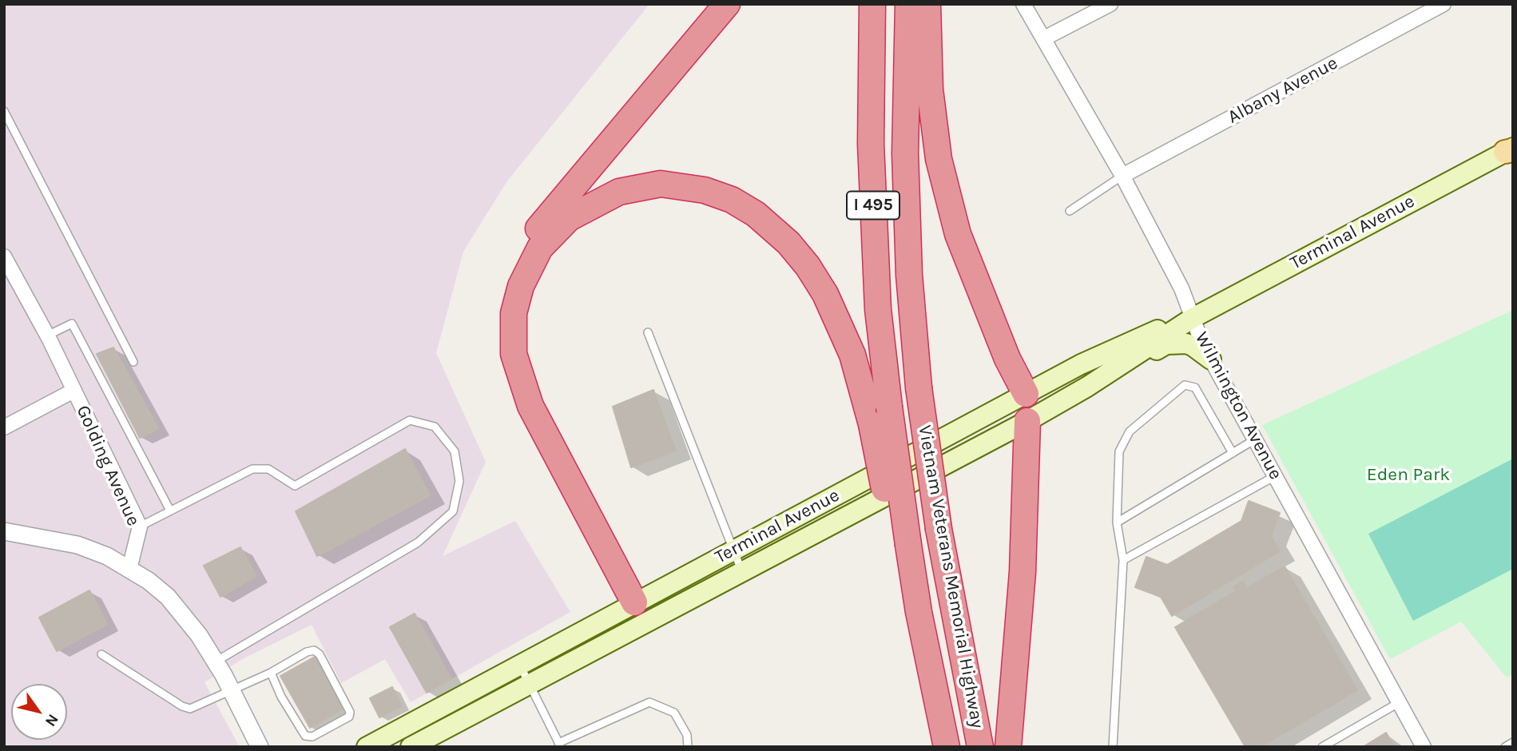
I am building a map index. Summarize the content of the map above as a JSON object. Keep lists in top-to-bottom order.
{
  "streets": {
    "highway": ["I 495", "Vietnam Veterans Memorial Highway"],
    "main road": ["Terminal Avenue"],
    "street": ["Albany Avenue", "Wilmington Avenue", "Golding Avenue"]
  },
  "crossings": [
    ["Albany Avenue", "Wilmington Avenue"],
    ["Terminal Avenue", "Wilmington Avenue"]
  ],
  "parks": ["Eden Park"],
  "north": "bottom right"
}
